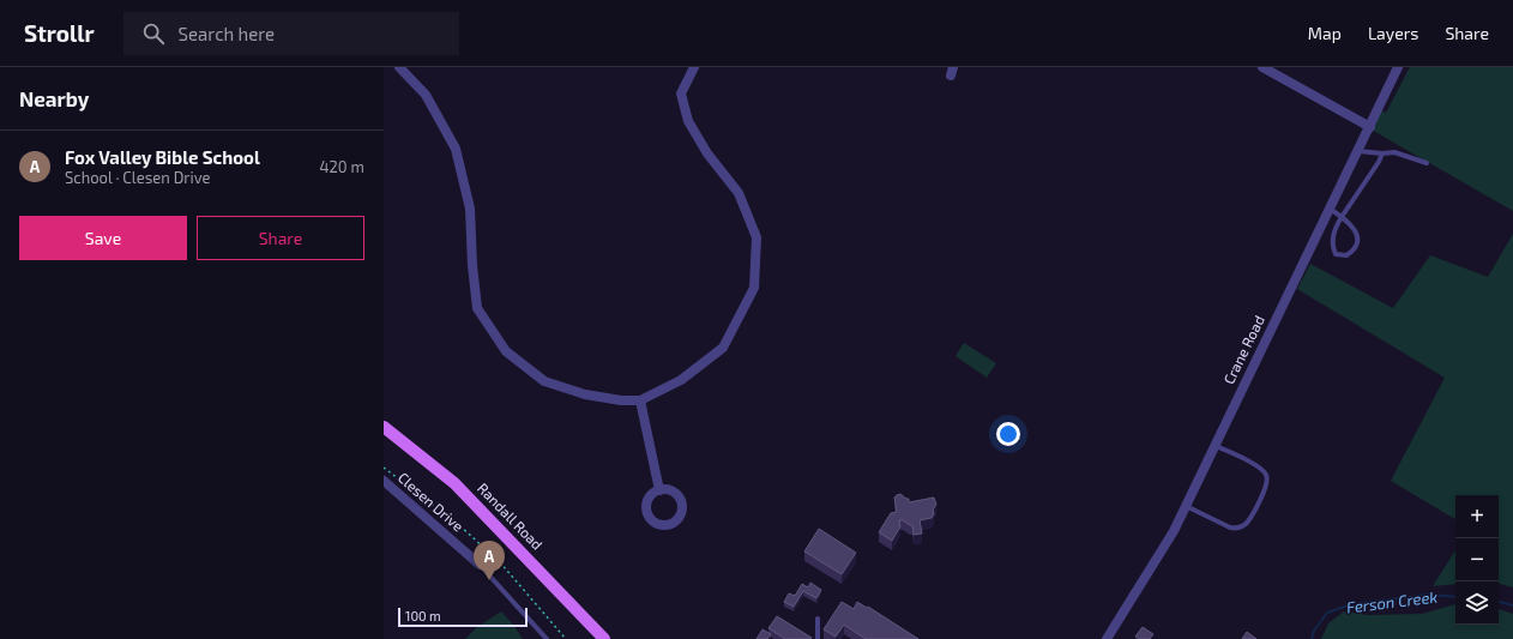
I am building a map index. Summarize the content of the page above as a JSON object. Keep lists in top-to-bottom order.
{
  "streets": {
    "main road": ["Randall Road"],
    "street": ["Crane Road", "Clesen Drive"]
  },
  "water": ["Ferson Creek"],
  "scale_bar": "100 m",
  "page": {
    "header": "Strollr",
    "search": "Search here",
    "nav": ["Map", "Layers", "Share"],
    "heading": "Nearby",
    "list": [
      {
        "mark": "A",
        "name": "Fox Valley Bible School",
        "note": "School · Clesen Drive",
        "value": "420 m"
      }
    ],
    "buttons": ["Save", "Share"],
    "map_buttons": ["+", "−"],
    "pins": "A",
    "scale": "100 m"
  }
}
